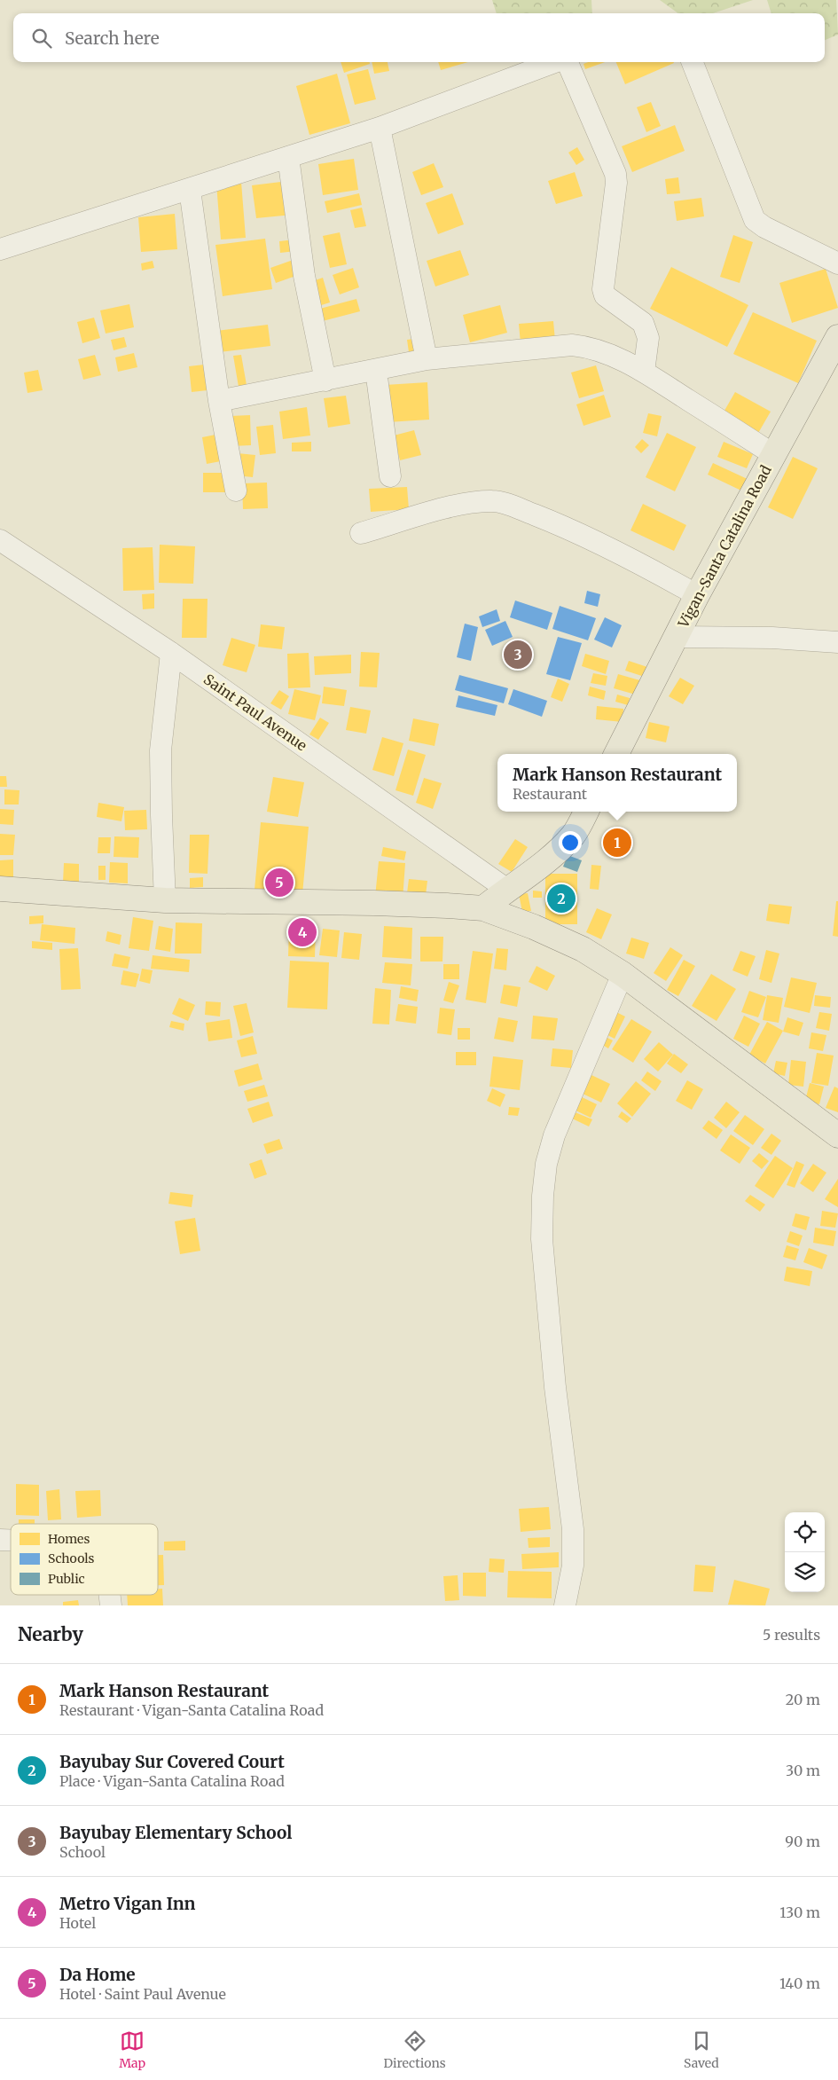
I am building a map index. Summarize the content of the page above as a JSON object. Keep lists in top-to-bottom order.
{
  "streets": {
    "main road": ["Vigan-Santa Catalina Road"],
    "street": ["Saint Paul Avenue"]
  },
  "legend": ["Homes", "Schools", "Public"],
  "page": {
    "search": "Search here",
    "pins": [
      "3",
      "1",
      "5",
      "2",
      "4"
    ],
    "popup": ["Mark Hanson Restaurant", "Restaurant"],
    "heading": ["Nearby", "5 results"],
    "list": [
      {
        "mark": "1",
        "name": "Mark Hanson Restaurant",
        "note": "Restaurant · Vigan-Santa Catalina Road",
        "value": "20 m"
      },
      {
        "mark": "2",
        "name": "Bayubay Sur Covered Court",
        "note": "Place · Vigan-Santa Catalina Road",
        "value": "30 m"
      },
      {
        "mark": "3",
        "name": "Bayubay Elementary School",
        "note": "School",
        "value": "90 m"
      },
      {
        "mark": "4",
        "name": "Metro Vigan Inn",
        "note": "Hotel",
        "value": "130 m"
      },
      {
        "mark": "5",
        "name": "Da Home",
        "note": "Hotel · Saint Paul Avenue",
        "value": "140 m"
      }
    ],
    "nav": ["Map", "Directions", "Saved"]
  }
}
